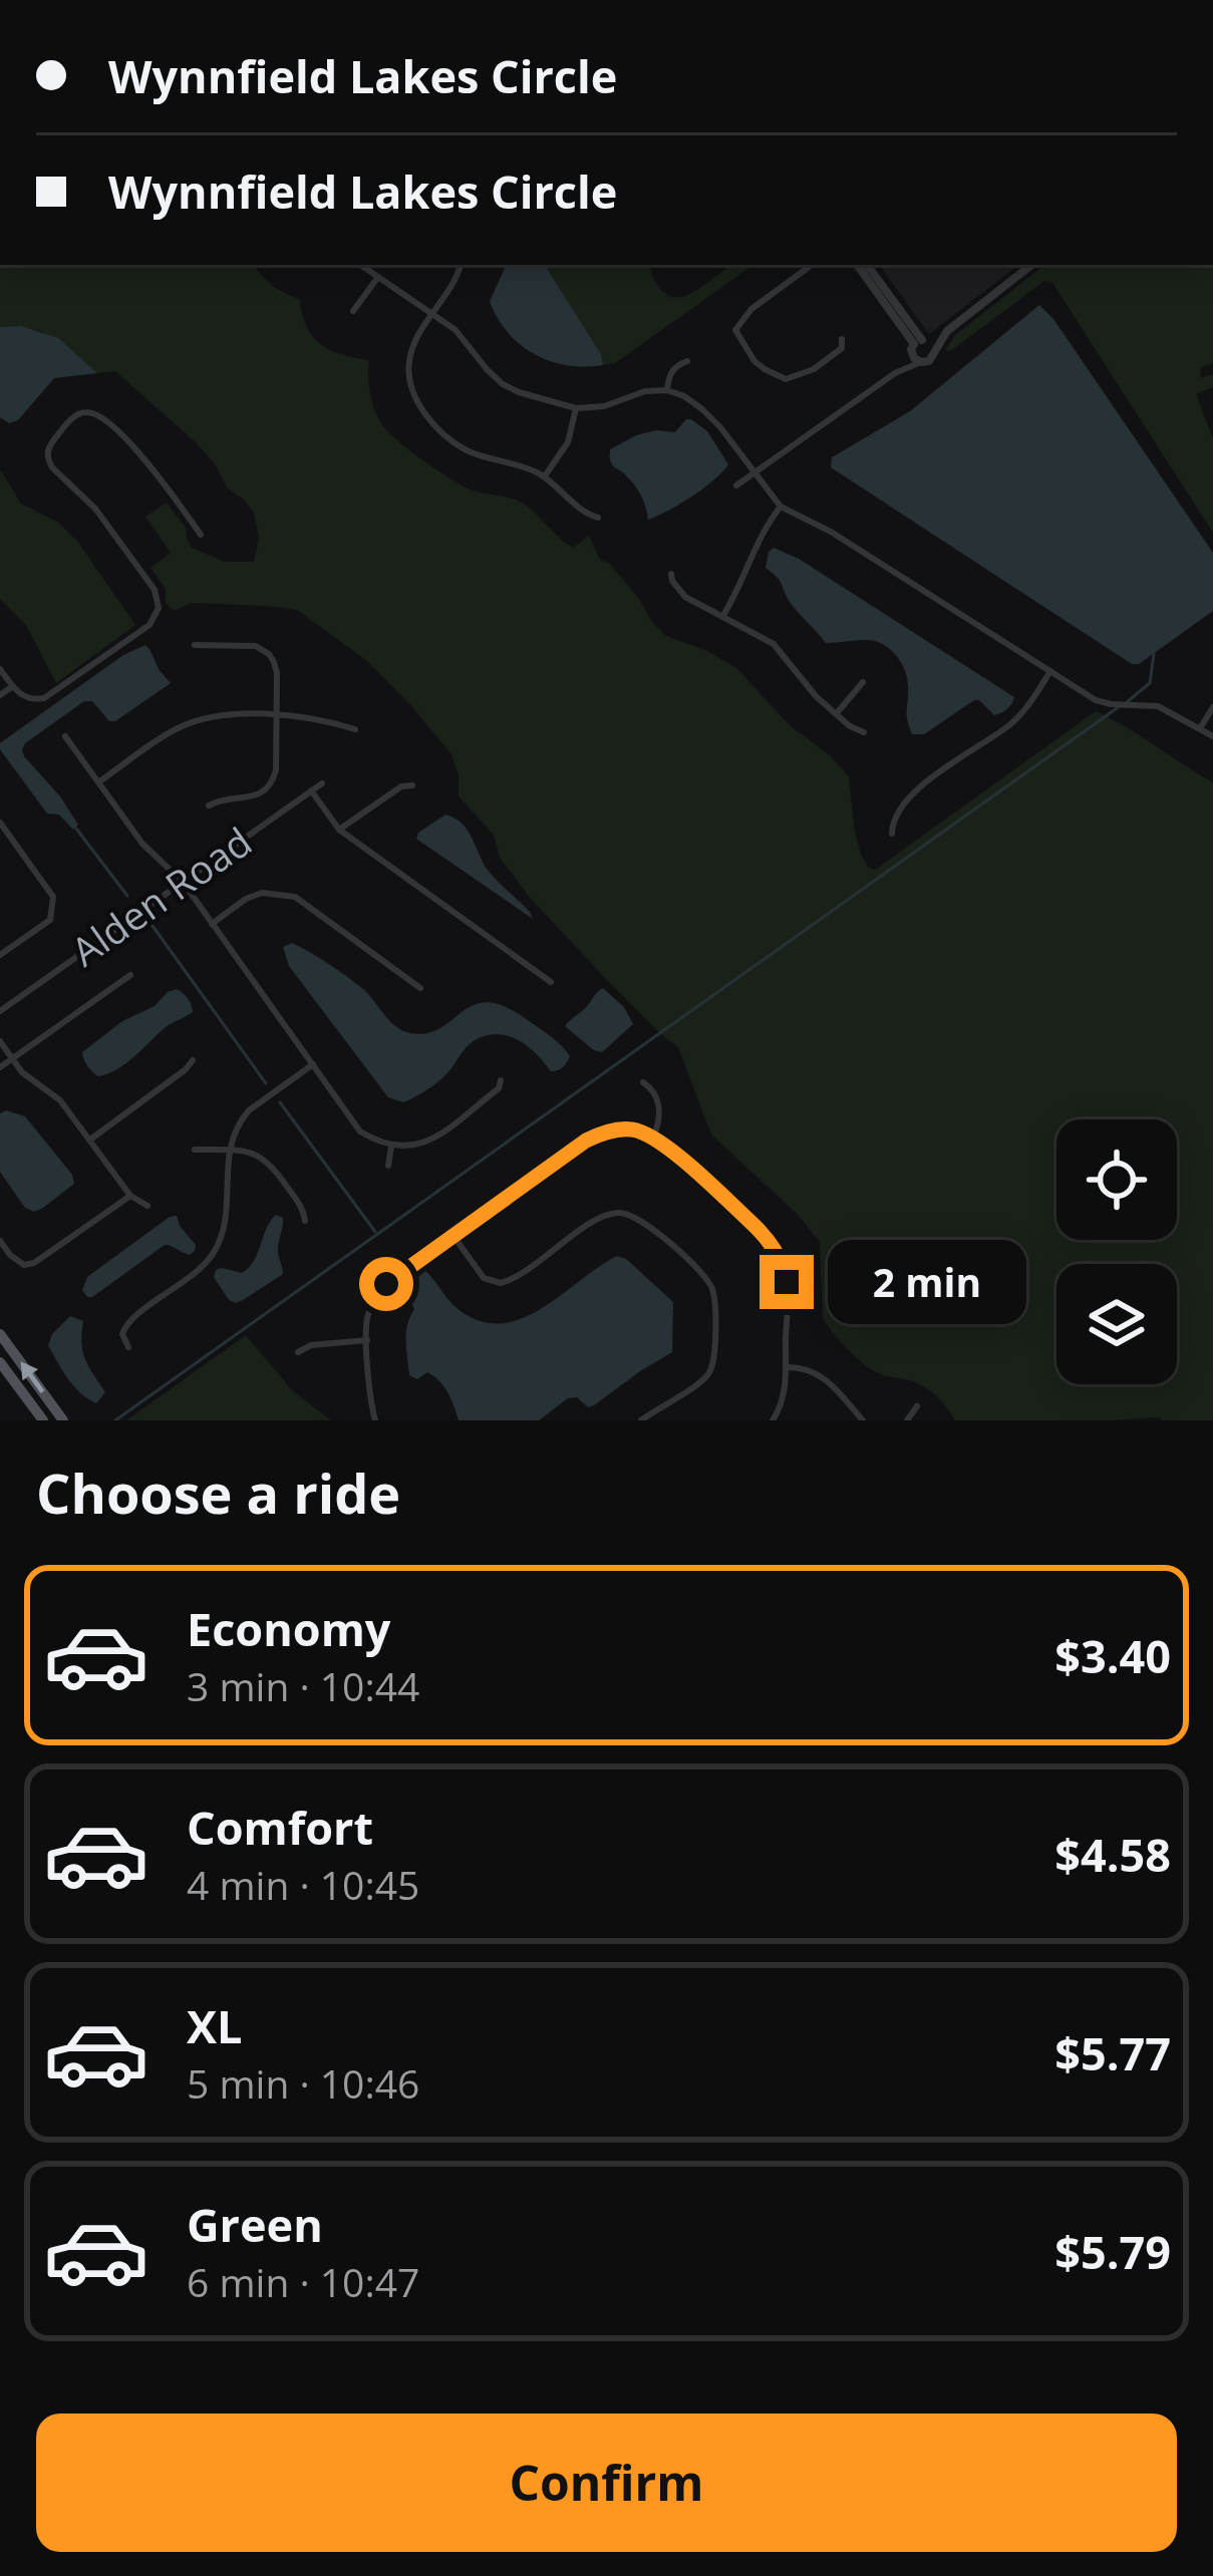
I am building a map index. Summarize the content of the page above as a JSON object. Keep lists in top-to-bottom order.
{
  "streets": {
    "street": ["Alden Road"]
  },
  "page": {
    "banner": ["Wynnfield Lakes Circle", "Wynnfield Lakes Circle"],
    "bubble": "2 min",
    "heading": "Choose a ride",
    "list": [
      {
        "name": "Economy",
        "note": "3 min · 10:44",
        "value": "$3.40"
      },
      {
        "name": "Comfort",
        "note": "4 min · 10:45",
        "value": "$4.58"
      },
      {
        "name": "XL",
        "note": "5 min · 10:46",
        "value": "$5.77"
      },
      {
        "name": "Green",
        "note": "6 min · 10:47",
        "value": "$5.79"
      }
    ],
    "buttons": "Confirm"
  }
}
